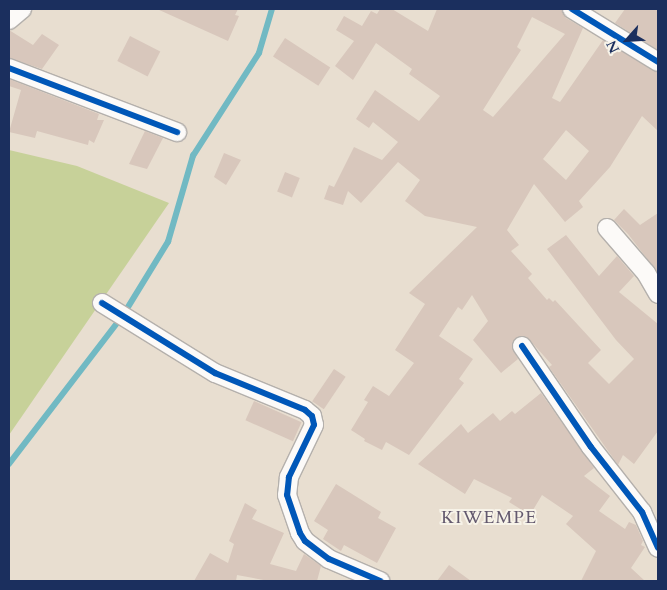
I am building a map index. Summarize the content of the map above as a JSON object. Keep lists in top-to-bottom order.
{
  "districts": ["KIWEMPE"],
  "north": "bottom left"
}
